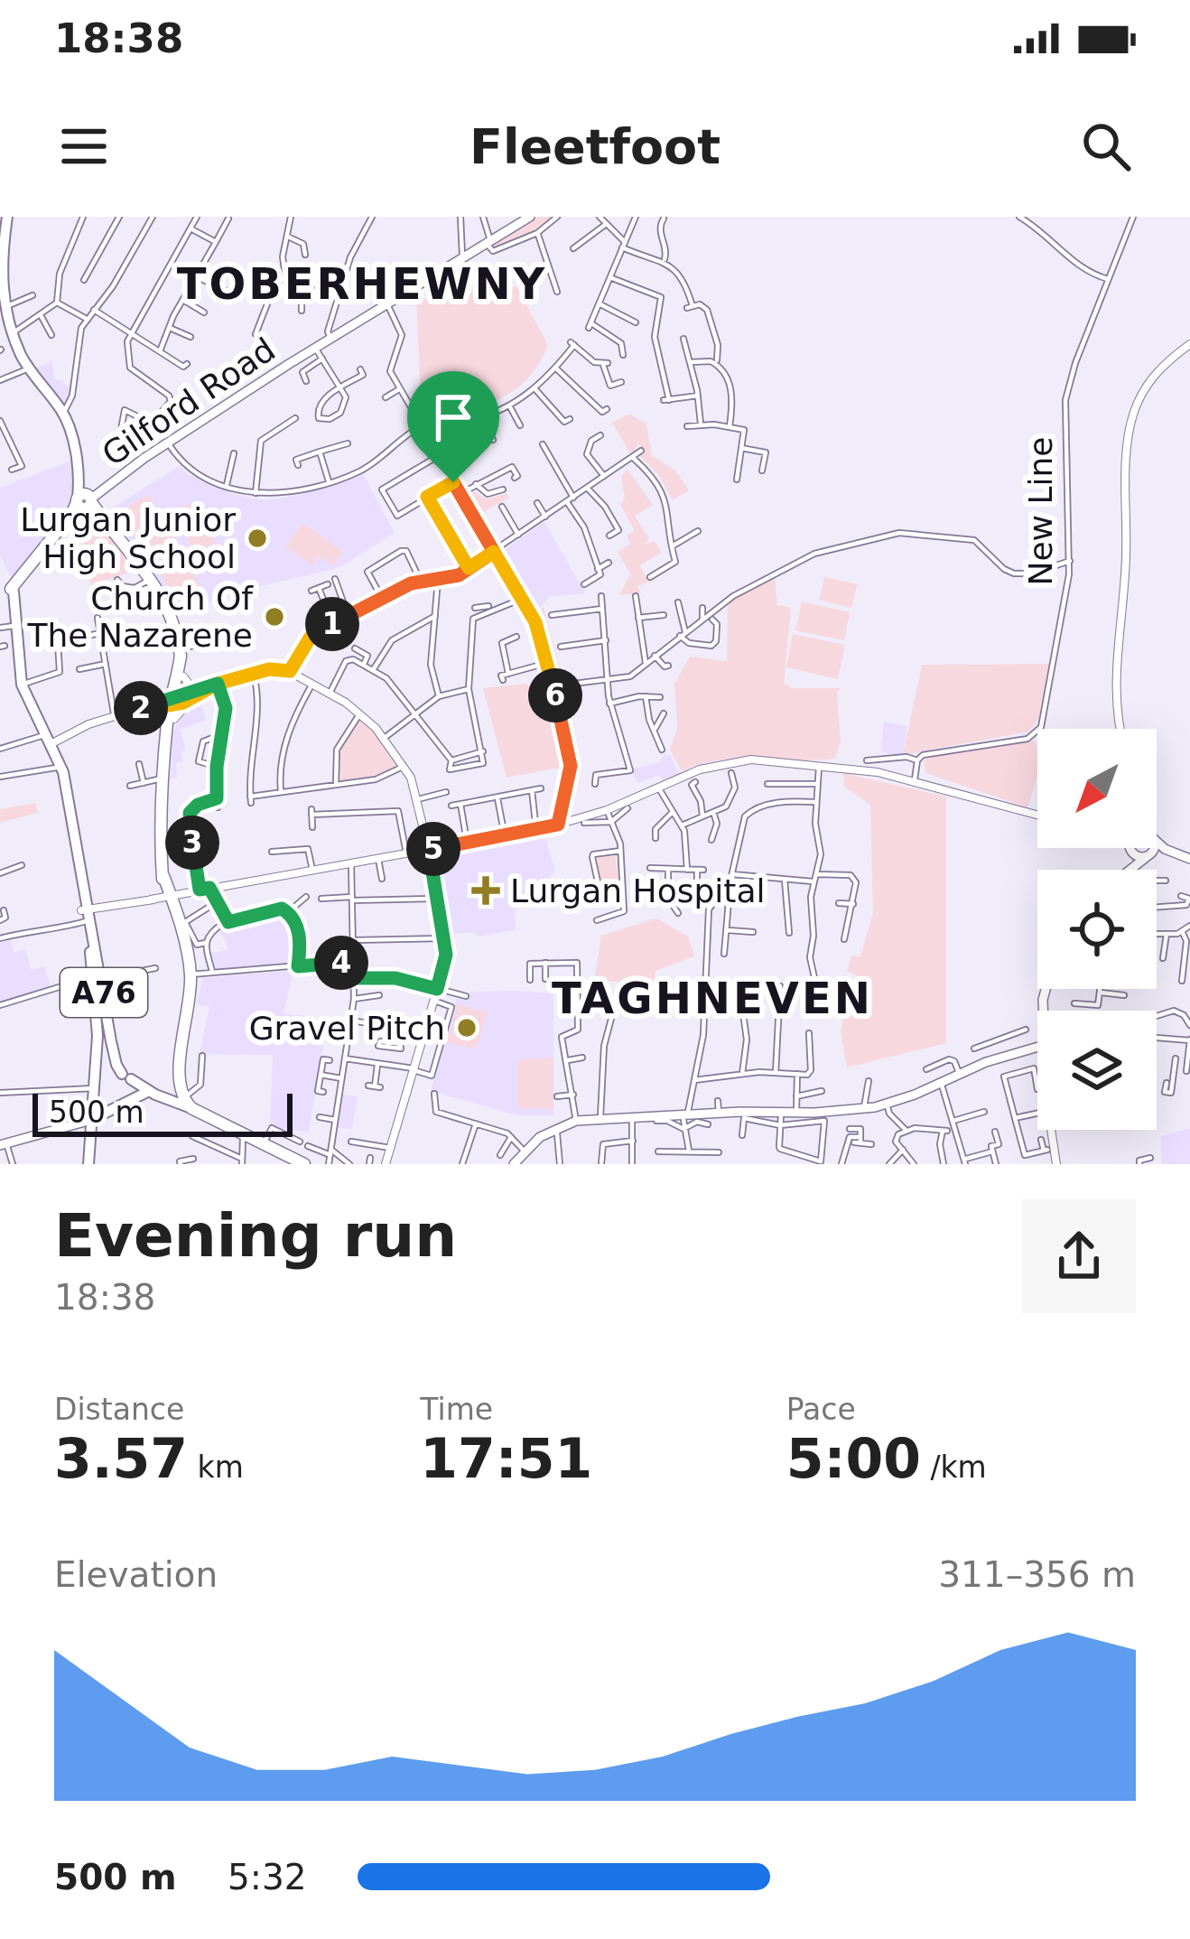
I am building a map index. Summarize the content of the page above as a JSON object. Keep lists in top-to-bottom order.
{
  "streets": {
    "main road": ["Gilford Road", "A76"],
    "street": ["New Line"]
  },
  "districts": ["TOBERHEWNY", "TAGHNEVEN"],
  "places": {
    "other": ["Lurgan Junior High School", "Church Of The Nazarene", "Gravel Pitch"],
    "health": ["Lurgan Hospital"]
  },
  "scale_bar": "500 m",
  "north": "bottom left",
  "page": {
    "status": "18:38",
    "header": "Fleetfoot",
    "pins": [
      "1",
      "6",
      "2",
      "3",
      "5",
      "4"
    ],
    "scale": "500 m",
    "heading": ["Evening run", "18:38"],
    "stats": [
      ["Distance", "3.57 km"],
      ["Time", "17:51"],
      ["Pace", "5:00 /km"]
    ],
    "chart": ["Elevation", "311–356 m"],
    "list": [
      {
        "name": "500 m",
        "note": "5:32"
      }
    ]
  }
}
